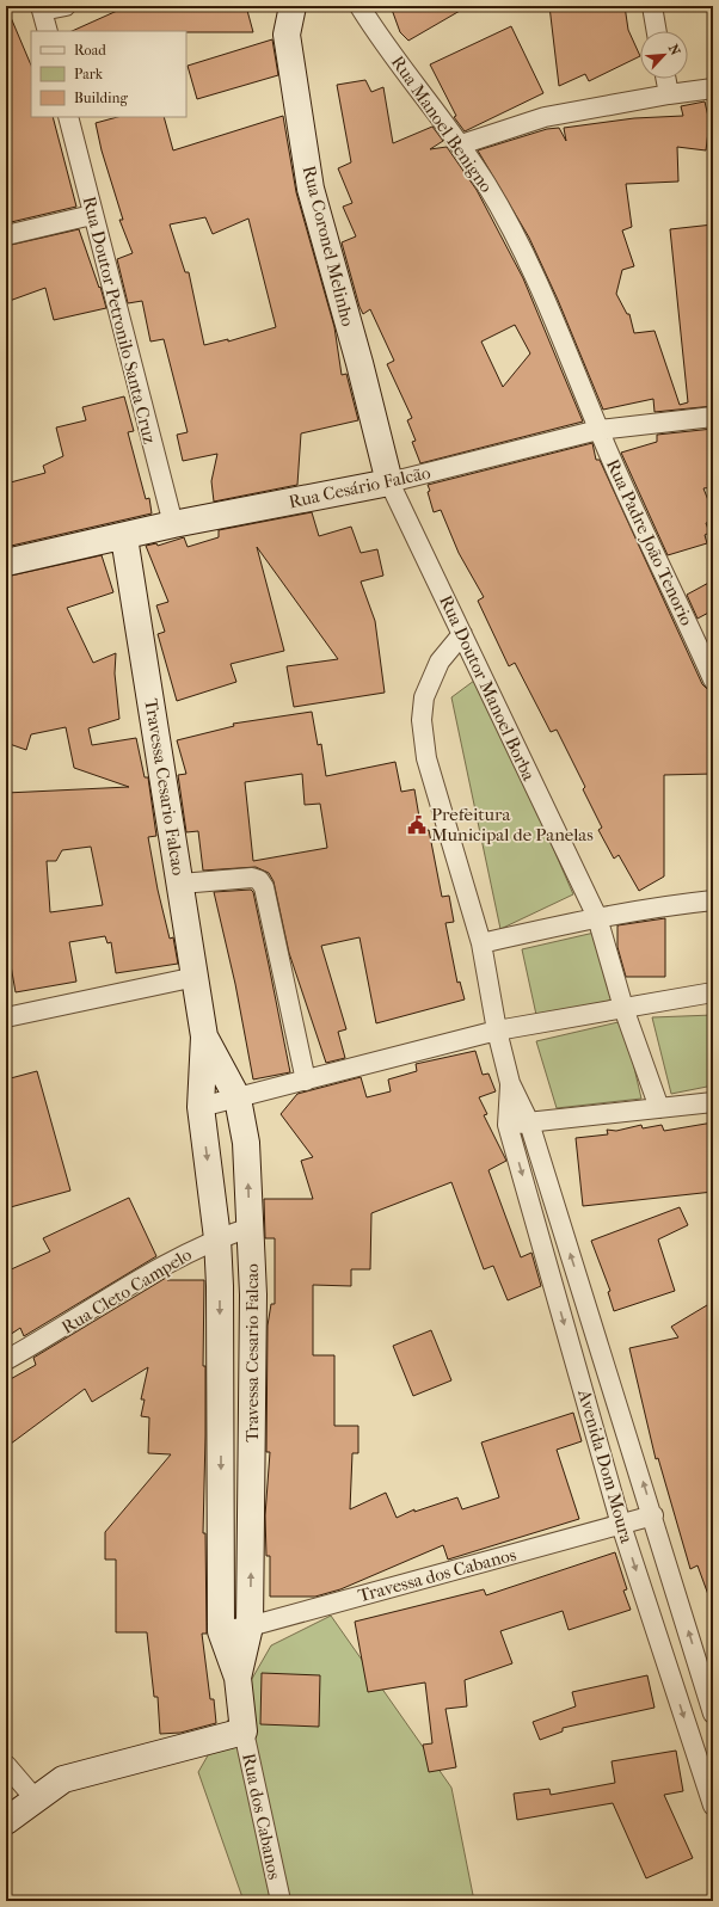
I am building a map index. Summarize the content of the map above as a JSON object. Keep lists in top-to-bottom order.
{
  "streets": {
    "street": [
      "Rua Manoel Benigno",
      "Rua Coronel Melinho",
      "Rua Doutor Petronilo Santa Cruz",
      "Rua Cesário Falcão",
      "Rua Padre João Tenorio",
      "Rua Doutor Manoel Borba",
      "Travessa Cesario Falcao",
      "Rua Cleto Campelo",
      "Avenida Dom Moura",
      "Travessa dos Cabanos",
      "Rua dos Cabanos"
    ]
  },
  "crossings": [
    ["Rua Manoel Benigno", "Rua Cesário Falcão"],
    ["Rua Manoel Benigno", "Rua Padre João Tenorio"],
    ["Rua Coronel Melinho", "Rua Cesário Falcão"],
    ["Rua Coronel Melinho", "Rua Doutor Manoel Borba"],
    ["Rua Doutor Petronilo Santa Cruz", "Rua Cesário Falcão"],
    ["Rua Cesário Falcão", "Rua Padre João Tenorio"],
    ["Rua Cesário Falcão", "Rua Doutor Manoel Borba"],
    ["Rua Cesário Falcão", "Travessa Cesario Falcao"],
    ["Travessa Cesario Falcao", "Rua Cleto Campelo"],
    ["Travessa Cesario Falcao", "Travessa dos Cabanos"],
    ["Travessa Cesario Falcao", "Rua dos Cabanos"],
    ["Avenida Dom Moura", "Travessa dos Cabanos"]
  ],
  "places": {
    "public building": ["Prefeitura Municipal de Panelas"]
  },
  "legend": ["Road", "Park", "Building"],
  "north": "top right"
}
